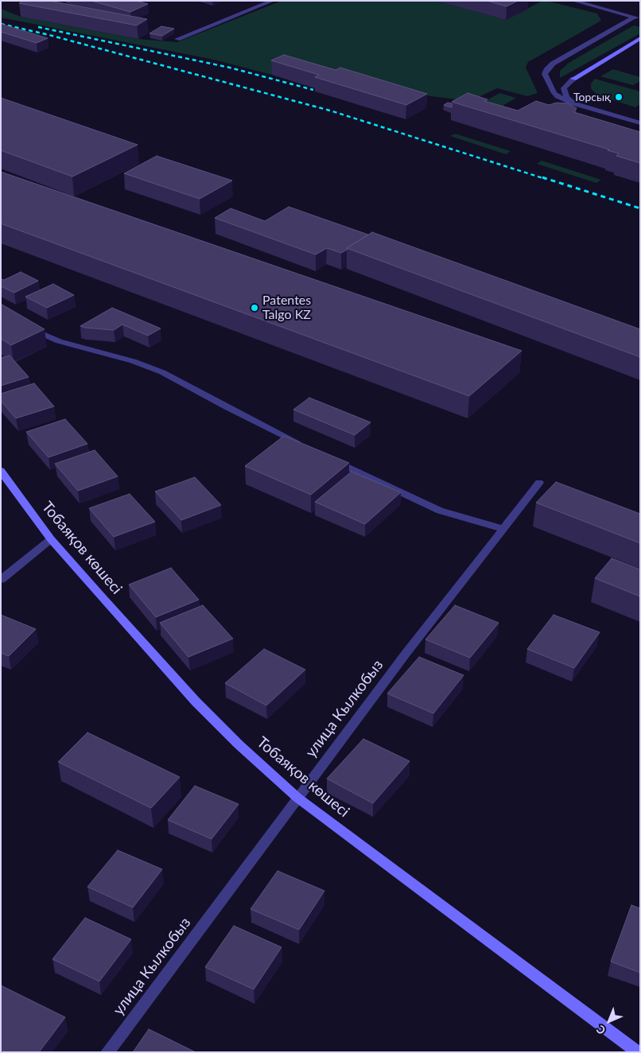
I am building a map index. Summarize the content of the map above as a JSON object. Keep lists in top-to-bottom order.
{
  "streets": {
    "street": ["Тобаяқов көшесі", "улица Кылкобыз"]
  },
  "crossings": [
    ["Тобаяқов көшесі", "улица Кылкобыз"]
  ],
  "places": ["Торсық", "Patentes Talgo KZ"],
  "north": "bottom left"
}
